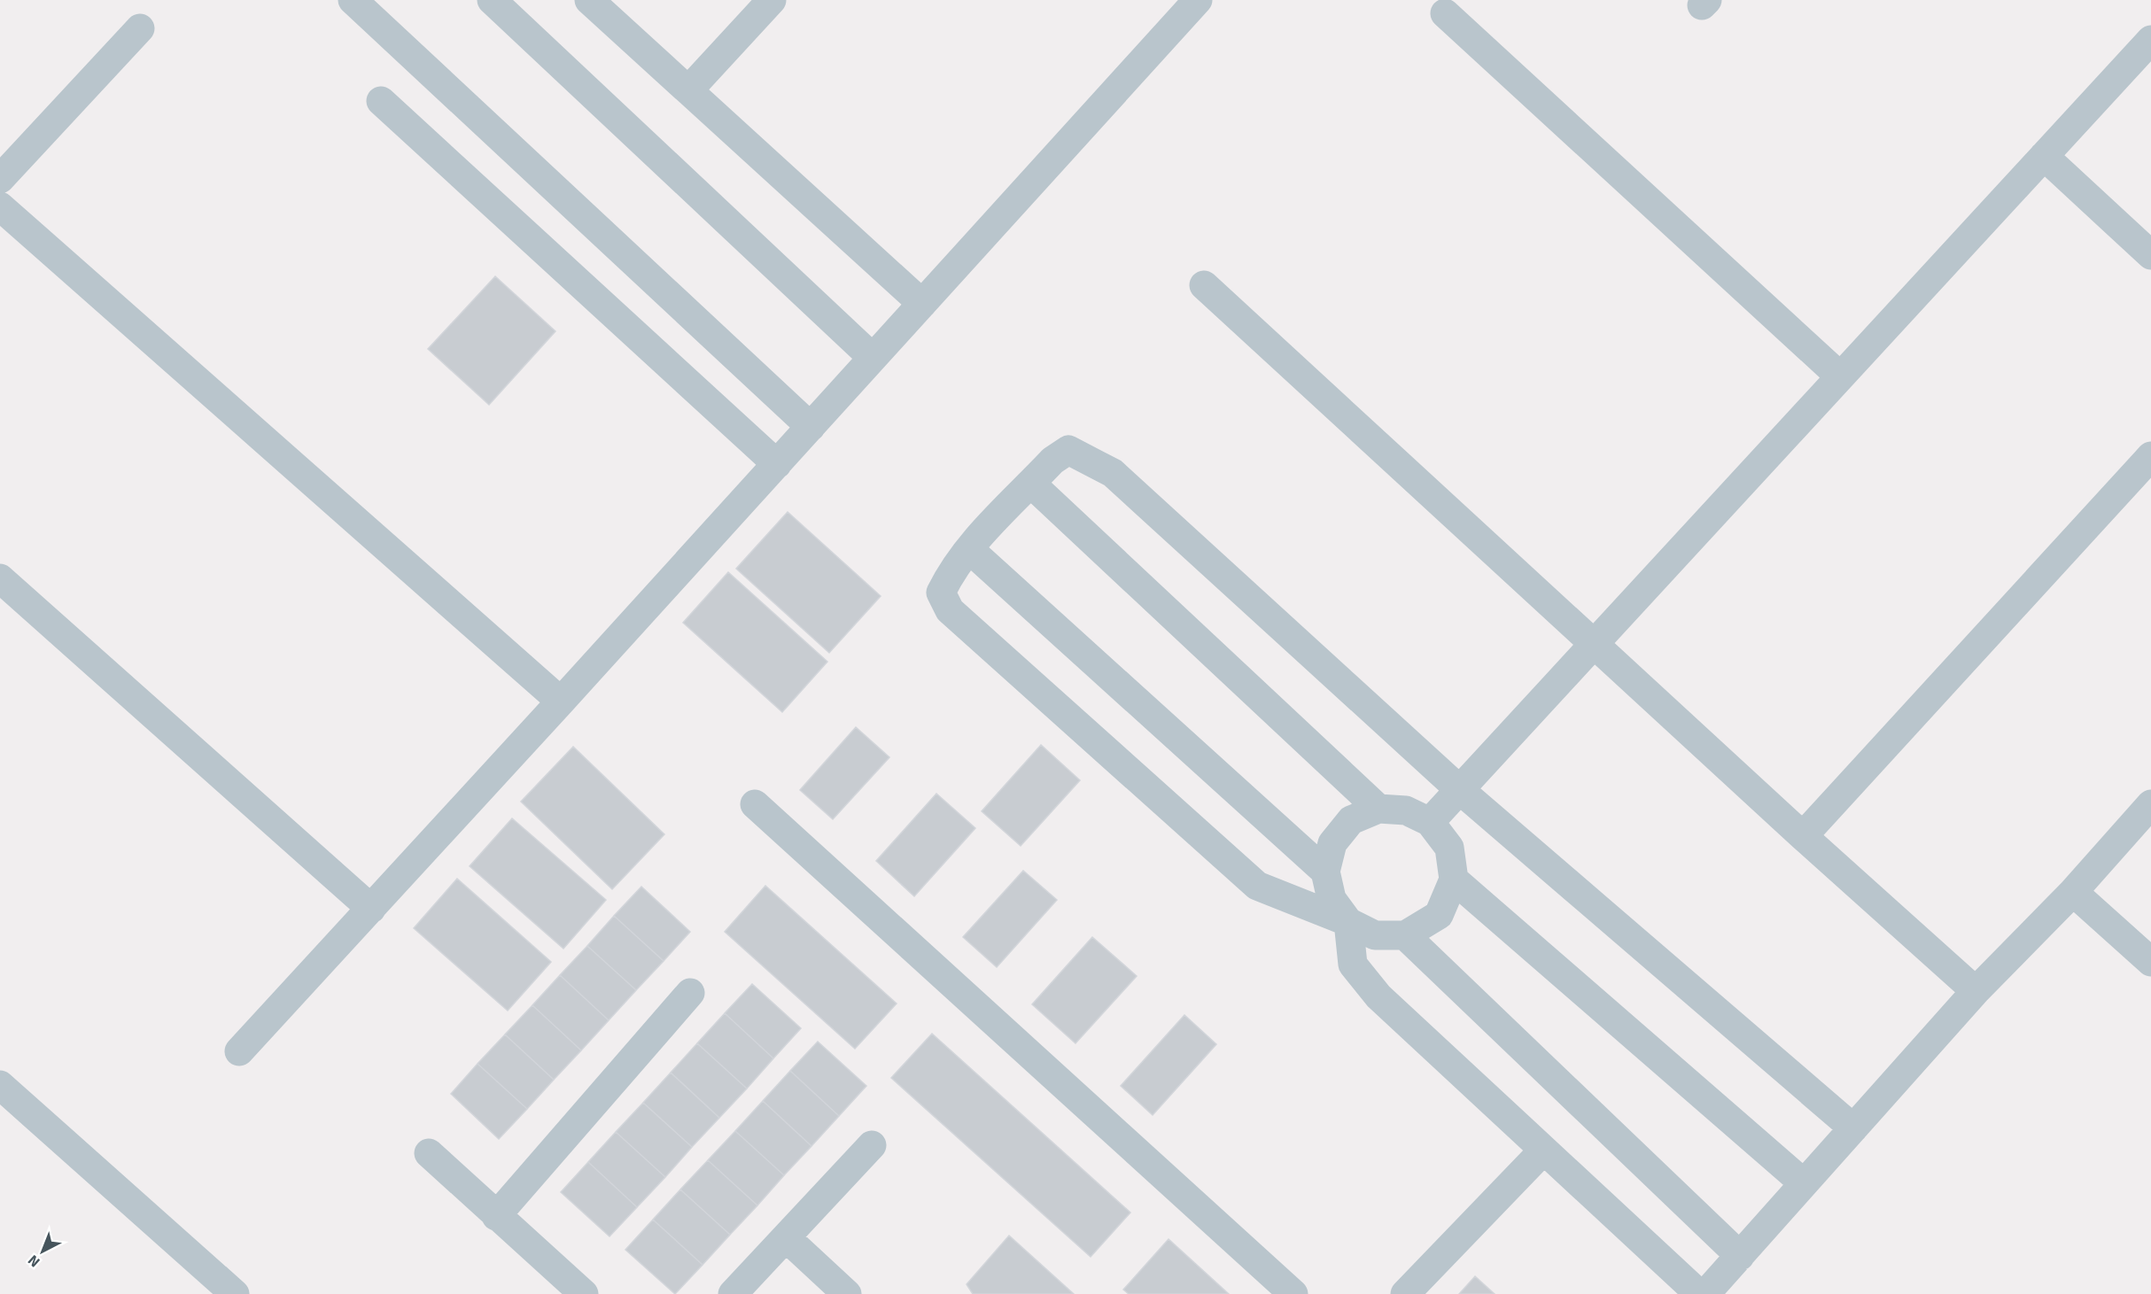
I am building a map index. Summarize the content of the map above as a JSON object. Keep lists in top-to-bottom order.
{
  "north": "bottom left"
}
